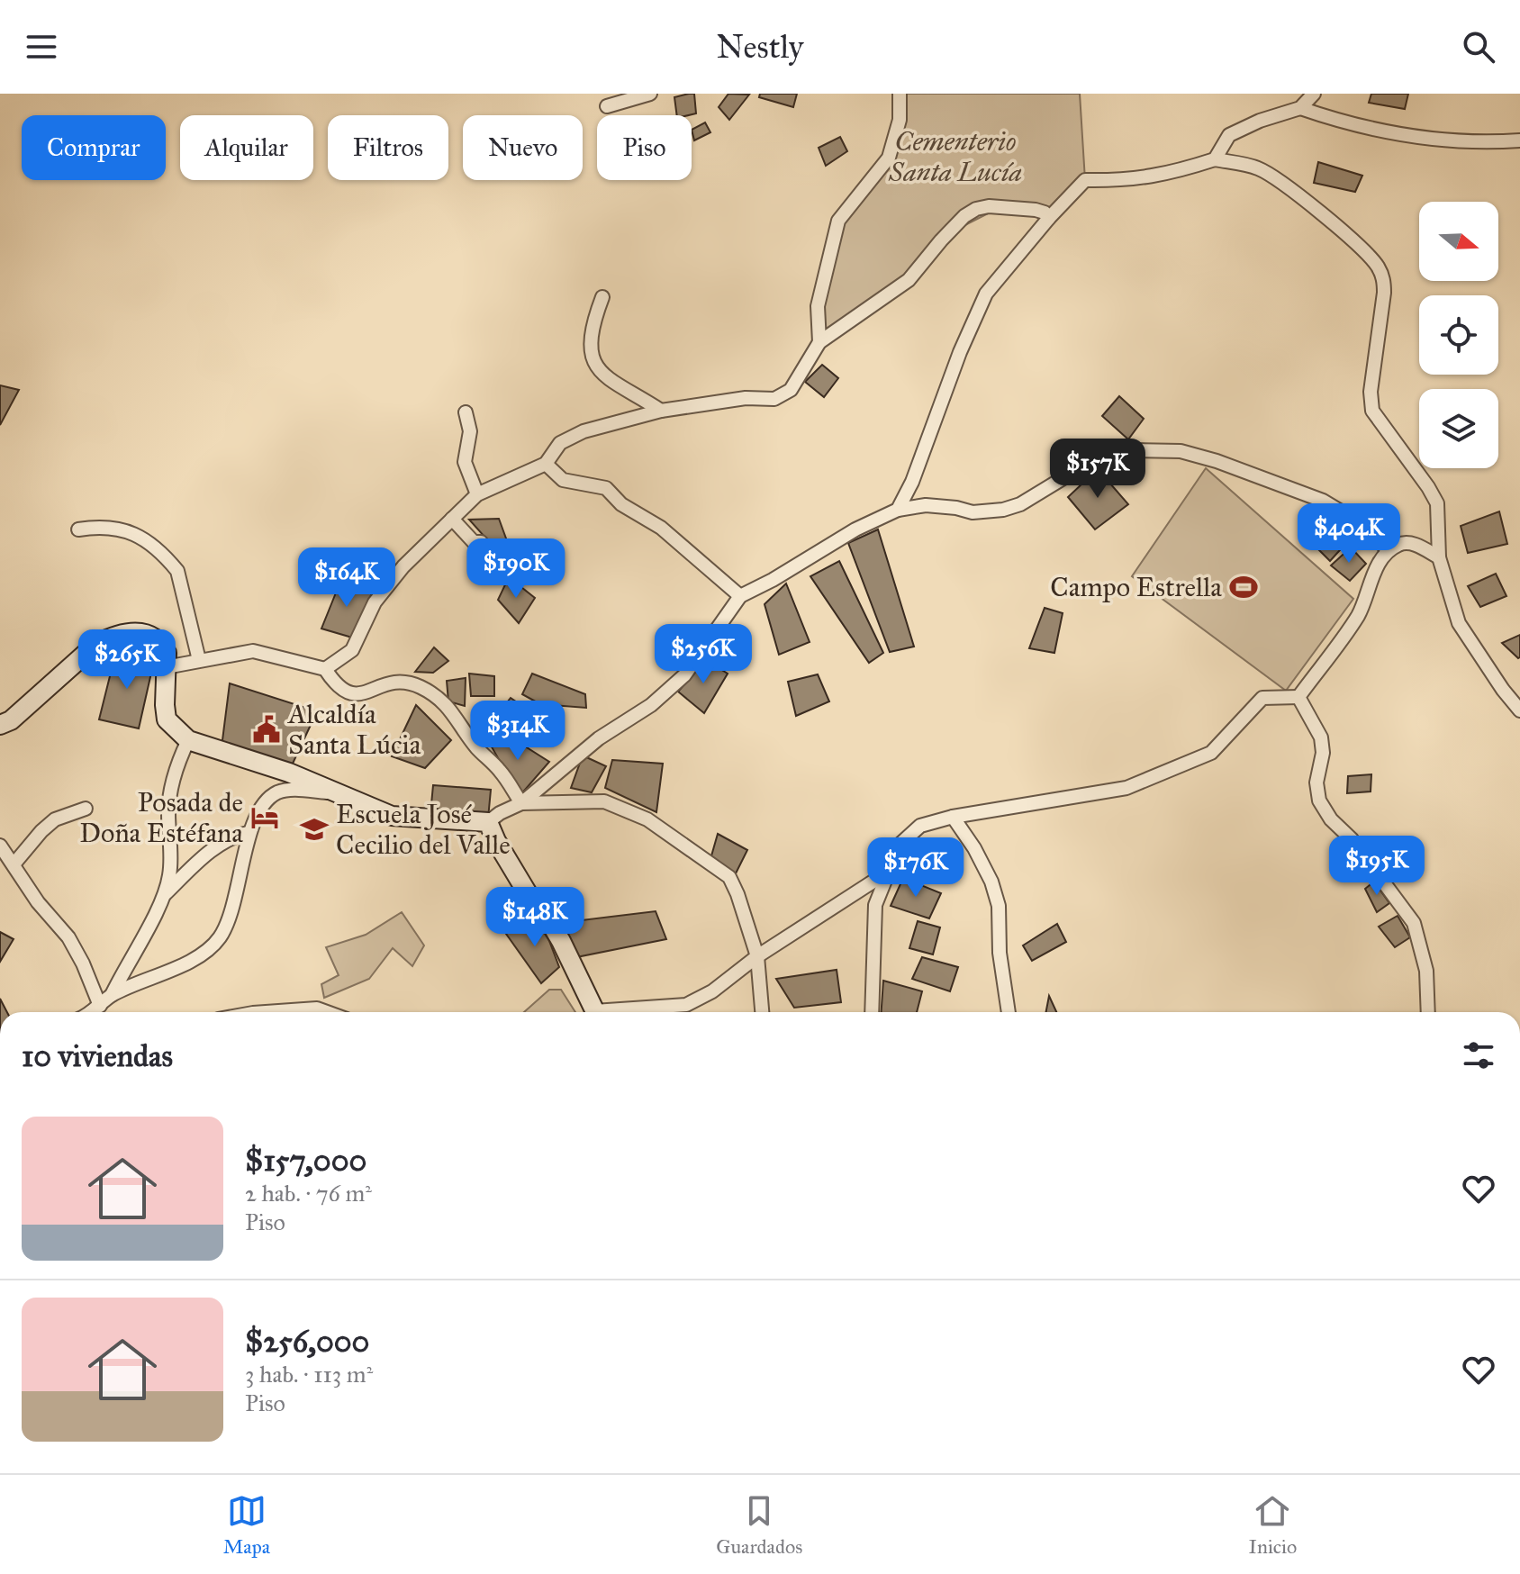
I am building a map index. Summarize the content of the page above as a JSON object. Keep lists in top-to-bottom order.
{
  "parks": ["Cementerio Santa Lucía"],
  "places": {
    "sports": ["Campo Estrella"],
    "public building": ["Alcaldía Santa Lúcia"],
    "hotel": ["Posada de Doña Estéfana"],
    "school or university": ["Escuela José Cecilio del Valle"]
  },
  "north": "right",
  "page": {
    "header": "Nestly",
    "chip": [
      "Comprar",
      "Alquilar",
      "Filtros",
      "Nuevo",
      "Piso"
    ],
    "price": [
      "$157K",
      "$404K",
      "$190K",
      "$164K",
      "$256K",
      "$265K",
      "$314K",
      "$195K",
      "$176K",
      "$148K"
    ],
    "heading": "10 viviendas",
    "list": [
      {
        "name": "$157,000",
        "note": "2 hab. · 76 m² · Piso"
      },
      {
        "name": "$256,000",
        "note": "3 hab. · 113 m² · Piso"
      }
    ],
    "tabs": ["Mapa", "Guardados", "Inicio"]
  }
}
